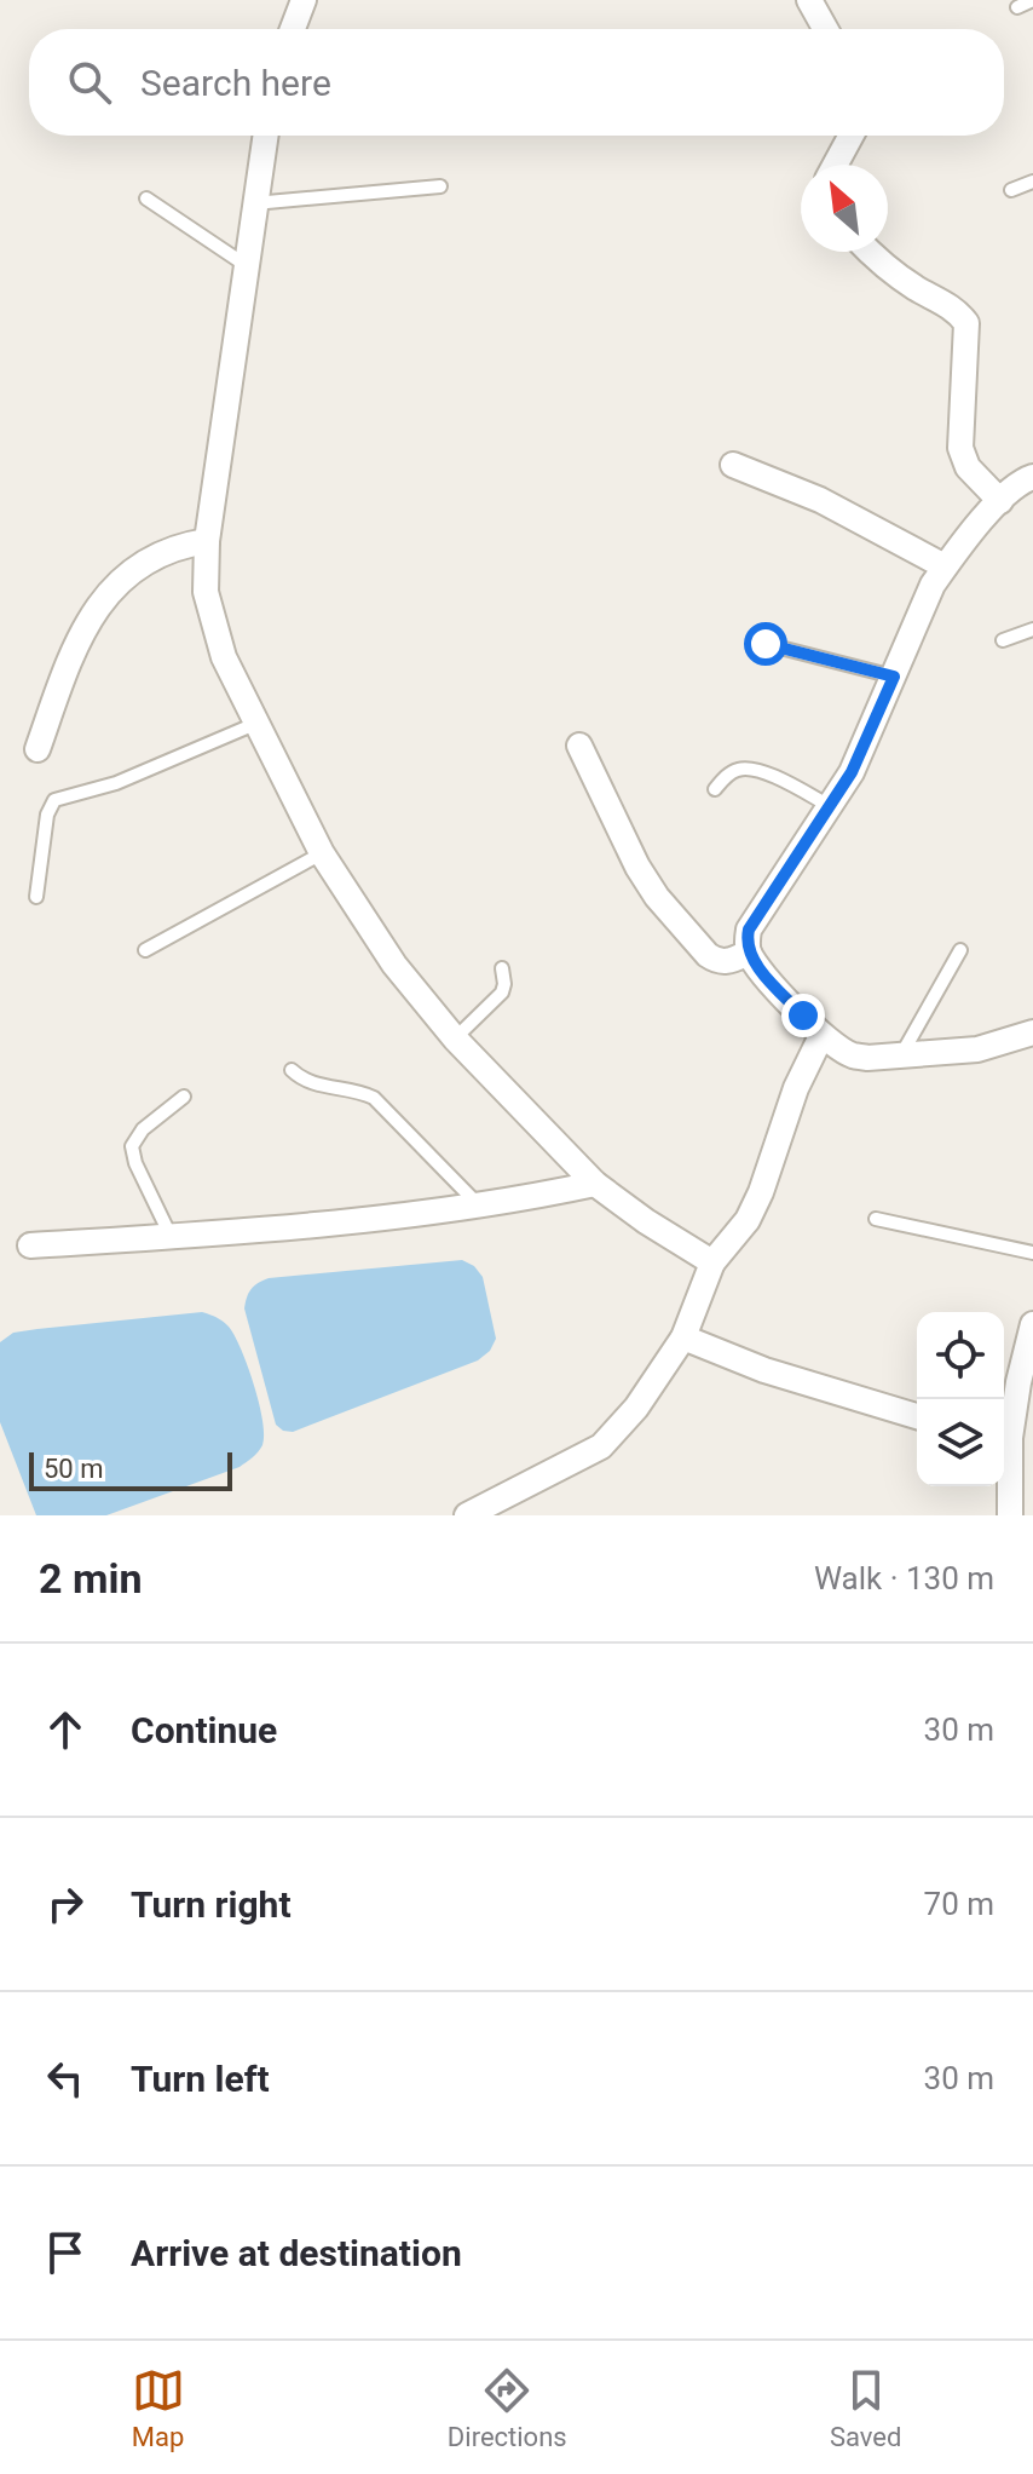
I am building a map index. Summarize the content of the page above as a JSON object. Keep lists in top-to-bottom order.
{
  "scale_bar": "50 m",
  "north": "top left",
  "page": {
    "search": "Search here",
    "scale": "50 m",
    "heading": ["2 min", "Walk · 130 m"],
    "list": [
      ["Continue", "30 m"],
      ["Turn right", "70 m"],
      ["Turn left", "30 m"],
      "Arrive at destination"
    ],
    "nav": ["Map", "Directions", "Saved"]
  }
}
